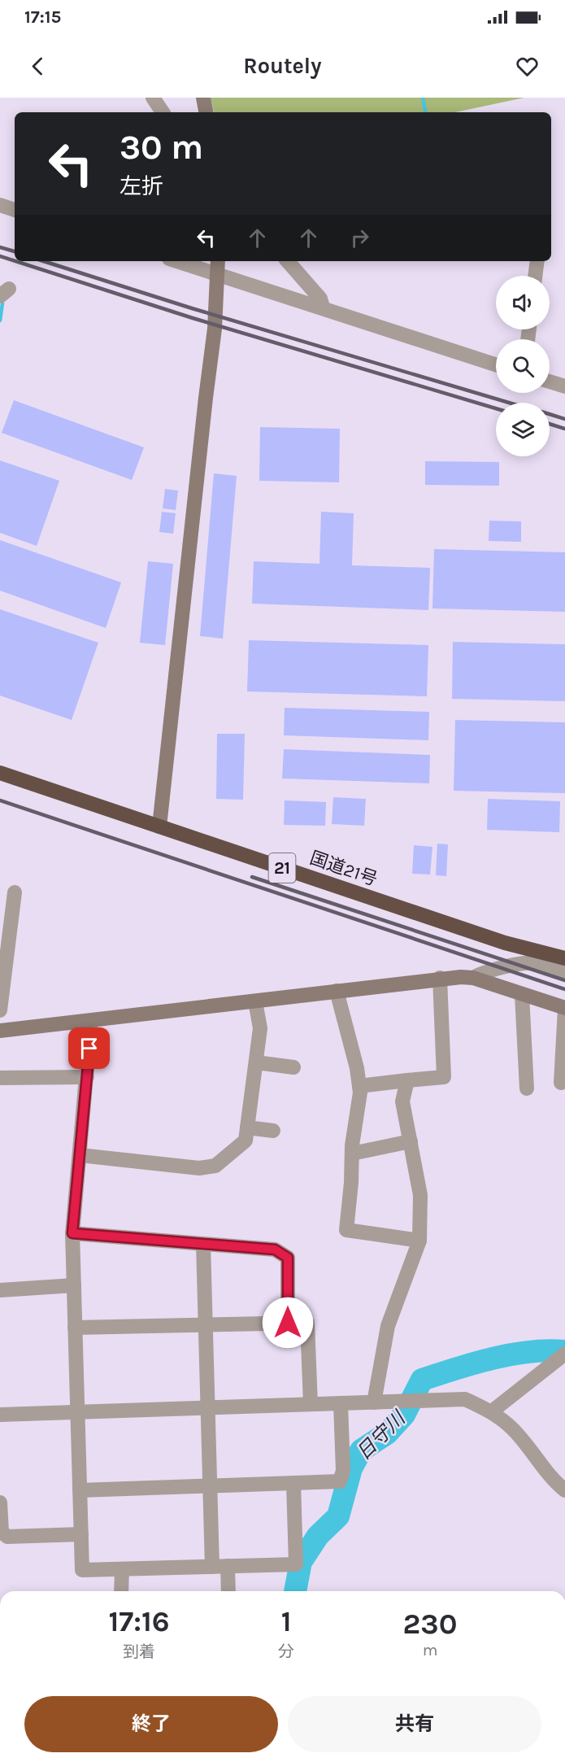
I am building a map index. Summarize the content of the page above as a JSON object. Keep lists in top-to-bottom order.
{
  "streets": {
    "highway": ["21", "国道21号"]
  },
  "water": ["日守川"],
  "page": {
    "status": "17:15",
    "header": "Routely",
    "turn": ["30 m", "左折"],
    "eta": [
      "17:16",
      "到着",
      "1",
      "分",
      "230",
      "m"
    ],
    "buttons": ["終了", "共有"]
  }
}
